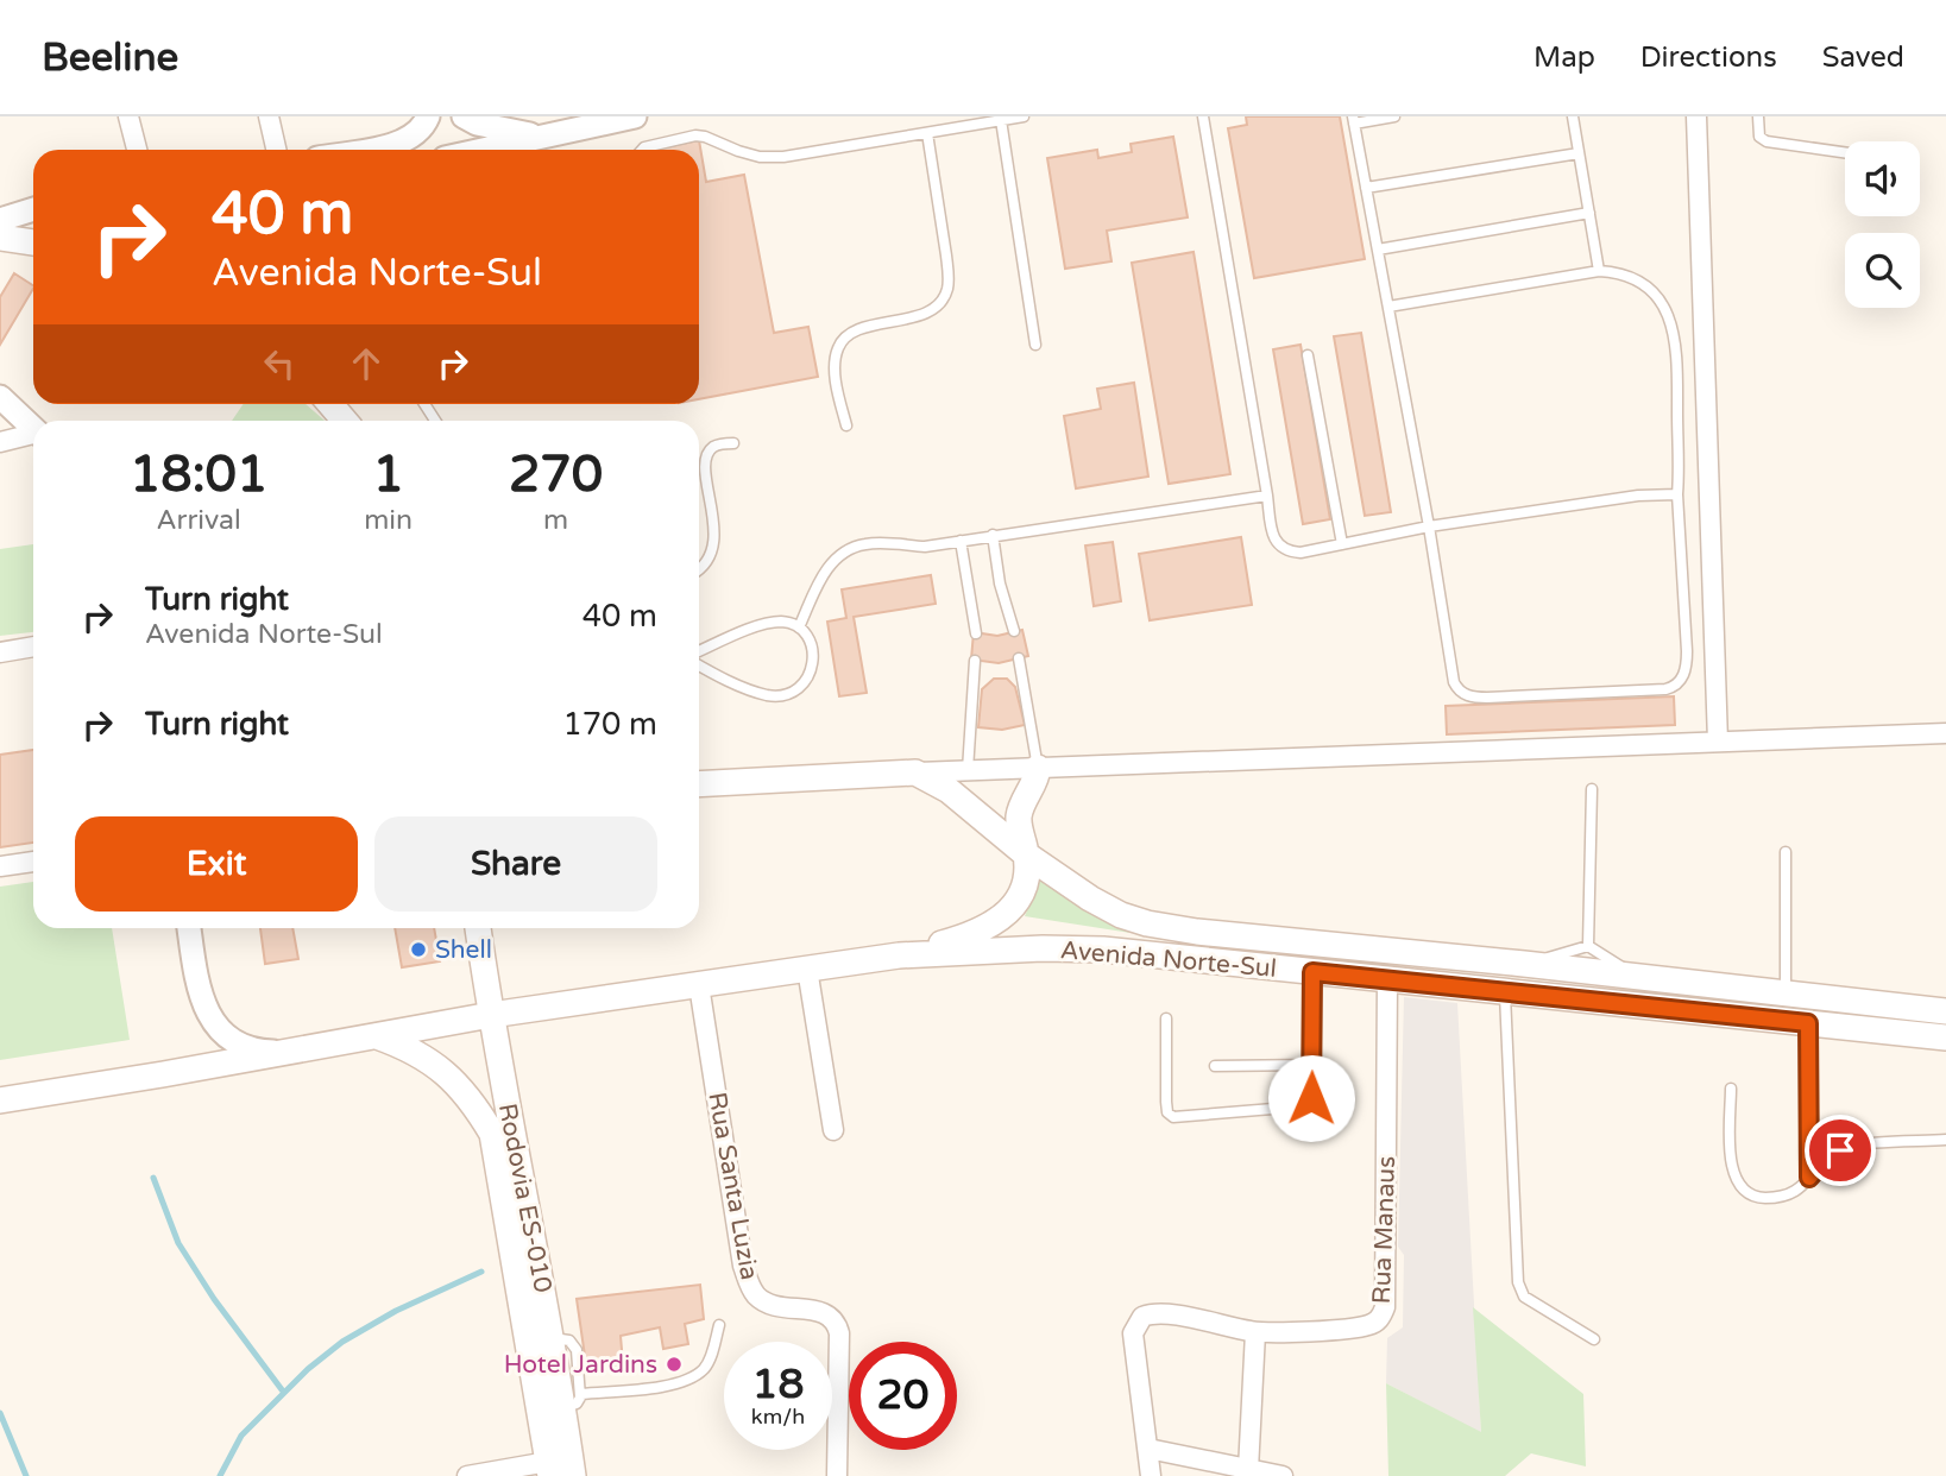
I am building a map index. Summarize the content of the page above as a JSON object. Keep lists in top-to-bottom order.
{
  "streets": {
    "main road": ["Avenida Norte-Sul", "Rodovia ES-010"],
    "street": ["Rua Santa Luzia", "Rua Manaus"]
  },
  "crossings": [
    ["Avenida Norte-Sul", "Rua Santa Luzia"],
    ["Avenida Norte-Sul", "Rodovia ES-010"],
    ["Avenida Norte-Sul", "Rua Manaus"]
  ],
  "places": ["Shell", "Hotel Jardins"],
  "page": {
    "header": "Beeline",
    "nav": ["Map", "Directions", "Saved"],
    "turn": ["40 m", "Avenida Norte-Sul"],
    "eta": [
      "18:01",
      "Arrival",
      "1",
      "min",
      "270",
      "m"
    ],
    "list": [
      {
        "name": "Turn right",
        "note": "Avenida Norte-Sul",
        "value": "40 m"
      },
      {
        "name": "Turn right",
        "value": "170 m"
      }
    ],
    "buttons": ["Exit", "Share"],
    "speed": "18 km/h",
    "limit": "20"
  }
}
